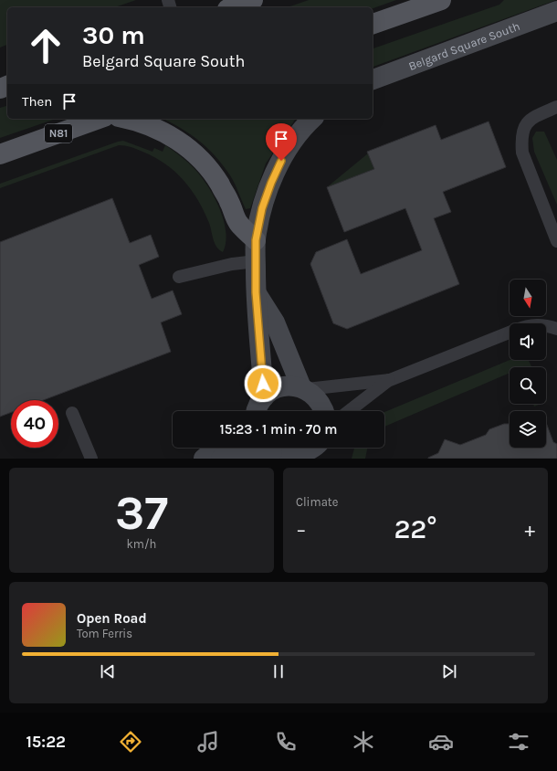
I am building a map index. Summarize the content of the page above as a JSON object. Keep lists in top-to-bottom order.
{
  "streets": {
    "main road": ["N81"],
    "street": ["Belgard Square South"]
  },
  "north": "bottom",
  "page": {
    "turn": ["30 m", "Belgard Square South"],
    "then": "Then",
    "limit": "40",
    "trip": "15:23 · 1 min · 70 m",
    "tile": [
      ["37", "km/h"],
      "Climate"
    ],
    "heat": ["−", "22°", "+"],
    "song": ["Open Road", "Tom Ferris"],
    "tabs": "15:22"
  }
}
